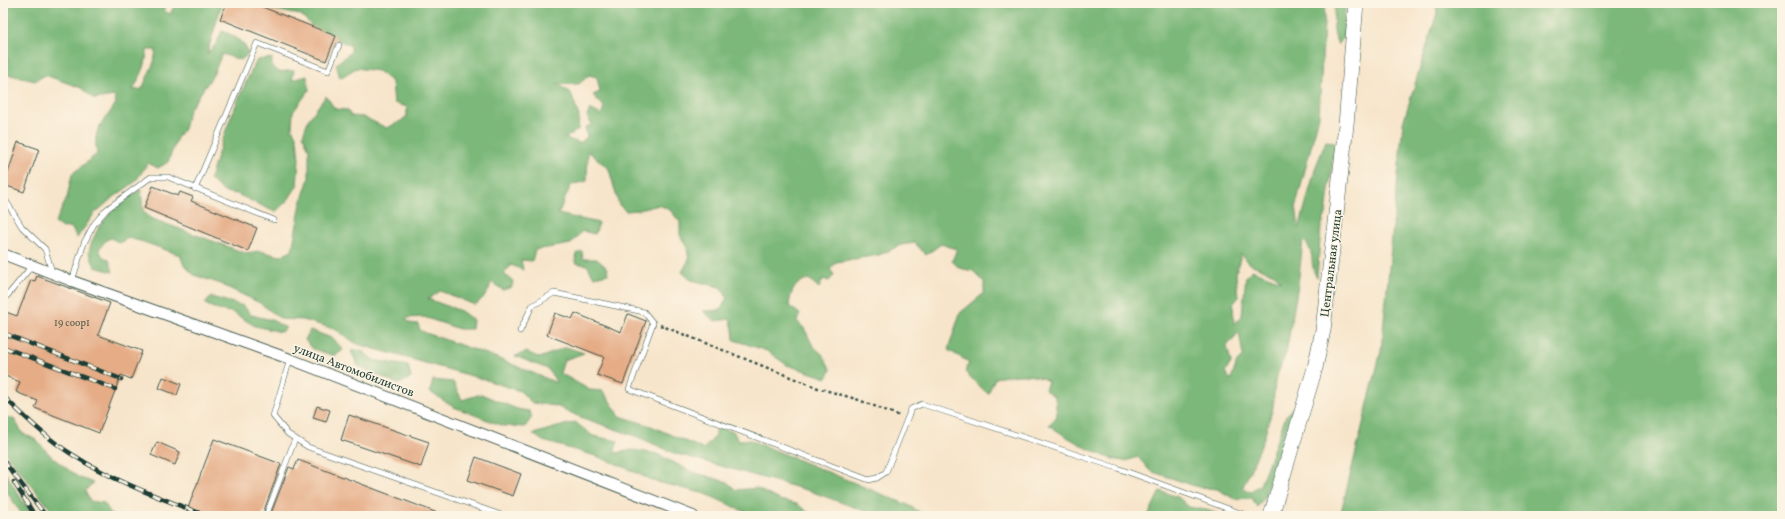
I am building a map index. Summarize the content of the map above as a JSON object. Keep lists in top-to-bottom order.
{
  "streets": {
    "street": ["Центральная улица", "улица Автомобилистов"]
  },
  "house_numbers": ["19 соор1"]
}
